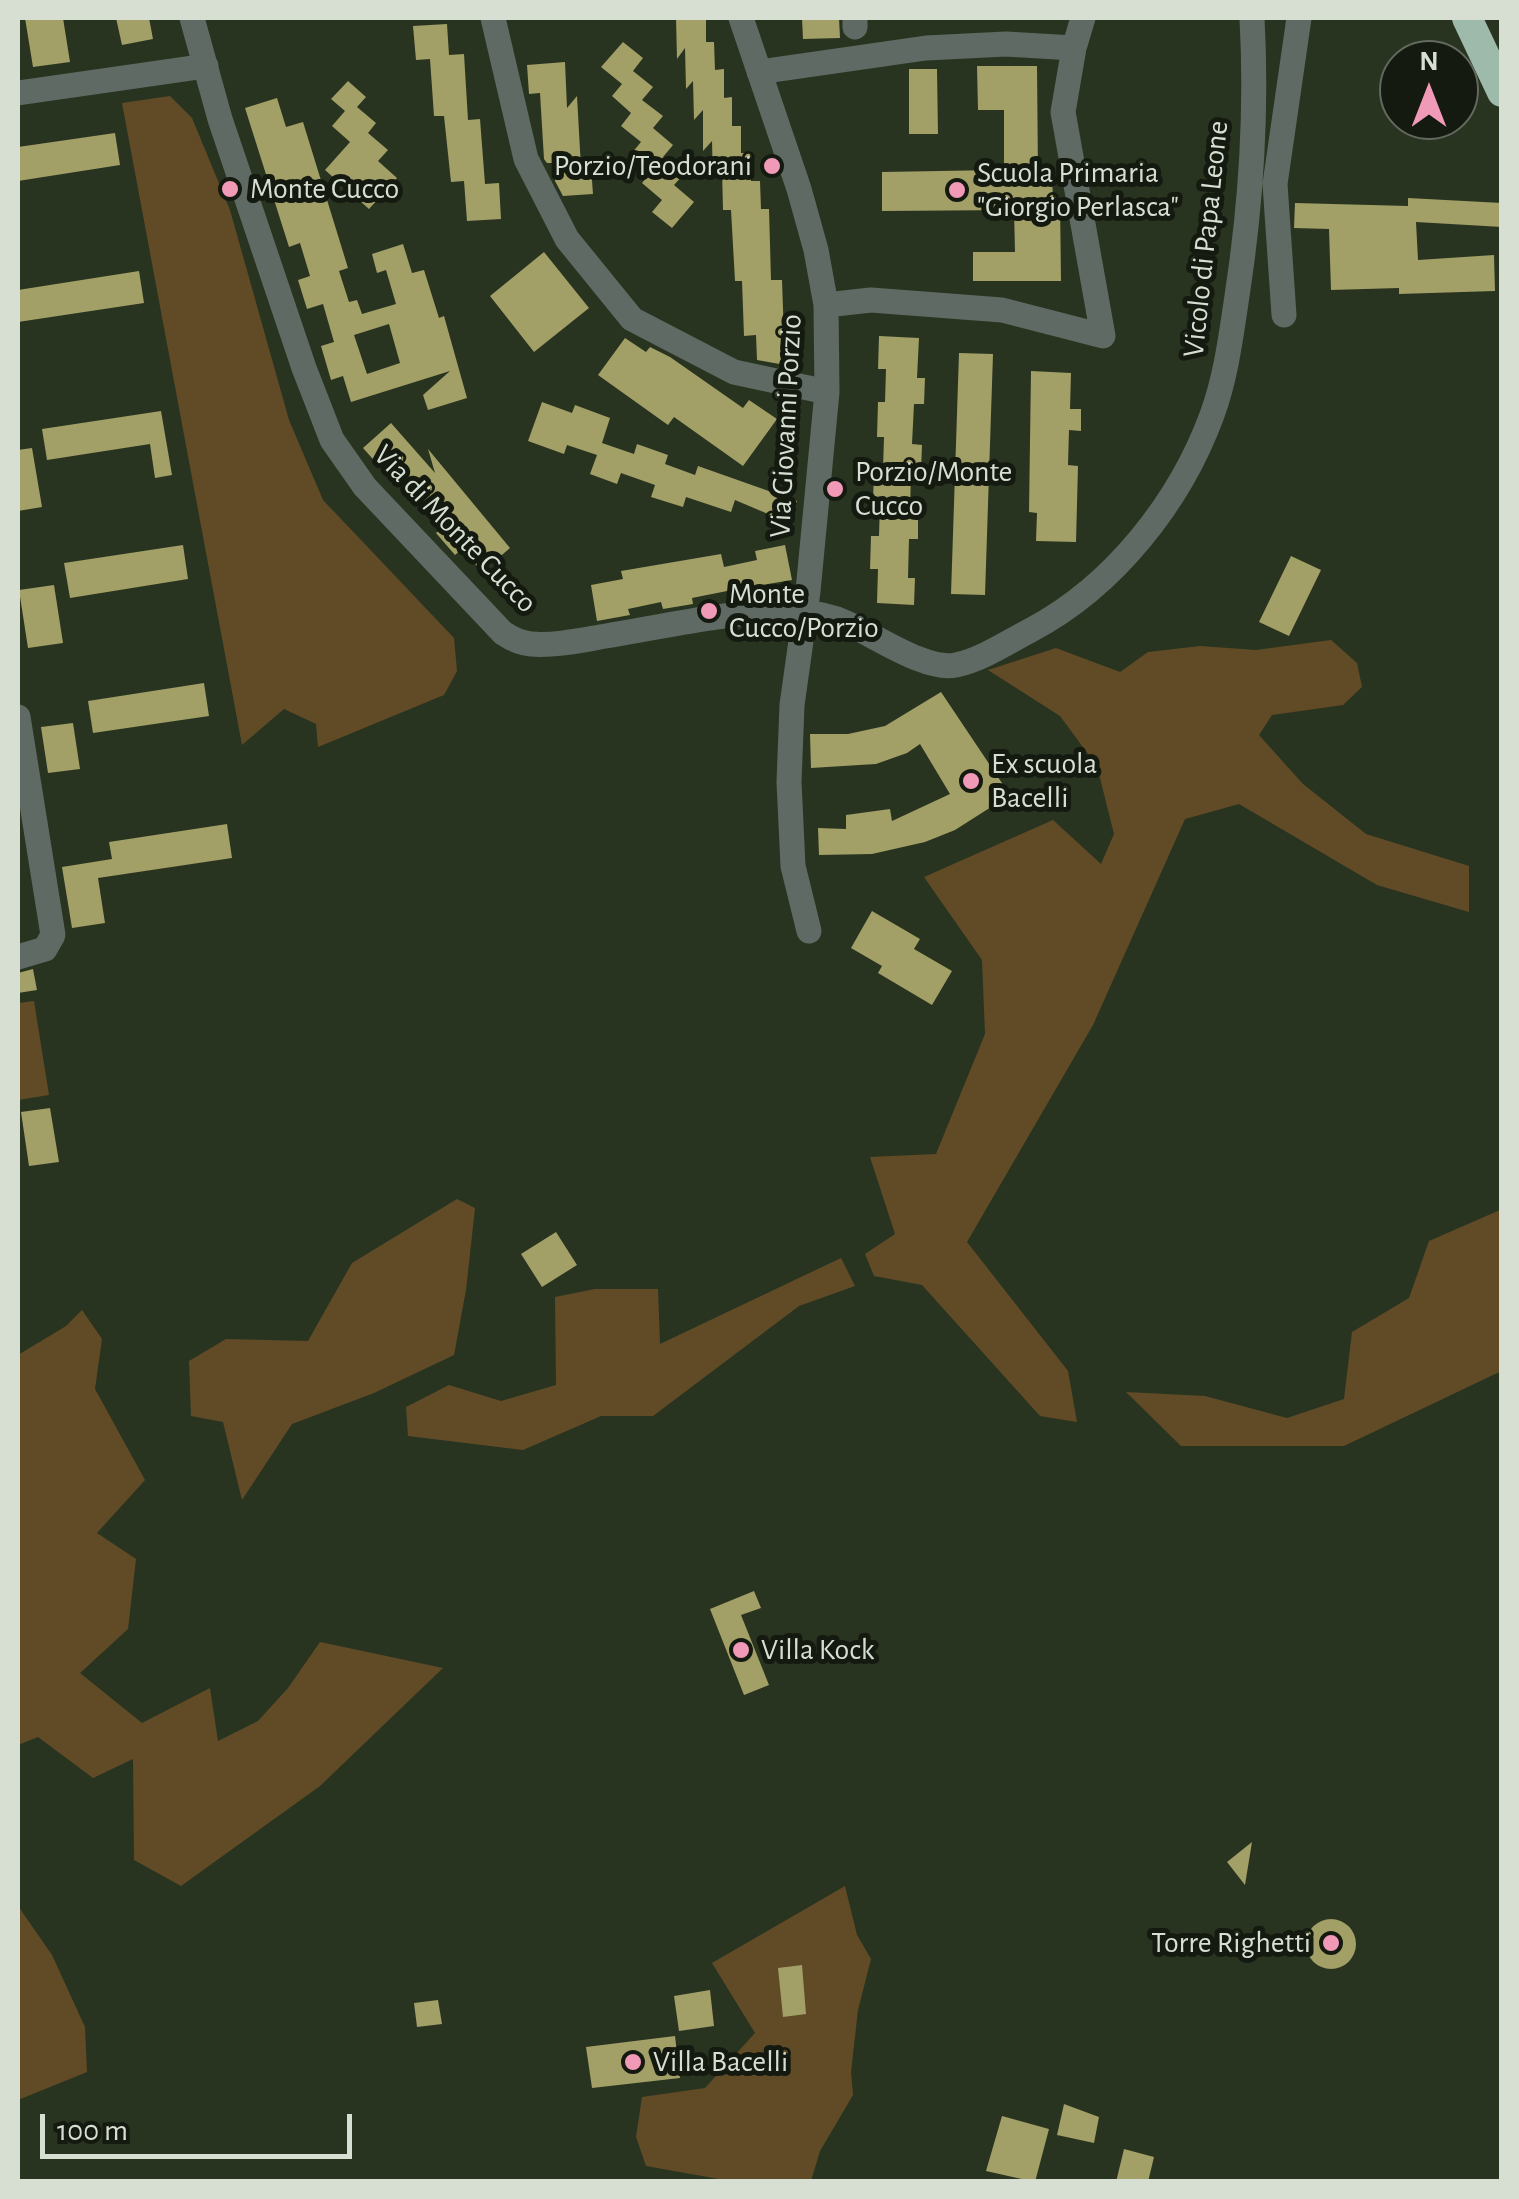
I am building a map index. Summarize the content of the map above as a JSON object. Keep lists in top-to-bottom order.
{
  "streets": {
    "street": ["Vicolo di Papa Leone", "Via Giovanni Porzio", "Via di Monte Cucco"]
  },
  "crossings": [
    ["Vicolo di Papa Leone", "Via Giovanni Porzio"],
    ["Vicolo di Papa Leone", "Via di Monte Cucco"],
    ["Via Giovanni Porzio", "Via di Monte Cucco"]
  ],
  "places": [
    "Porzio/Teodorani",
    "Monte Cucco",
    "Scuola Primaria \"Giorgio Perlasca\"",
    "Porzio/Monte Cucco",
    "Monte Cucco/Porzio",
    "Ex scuola Bacelli",
    "Villa Kock",
    "Torre Righetti",
    "Villa Bacelli"
  ],
  "scale_bar": "100 m",
  "north": "top"
}
